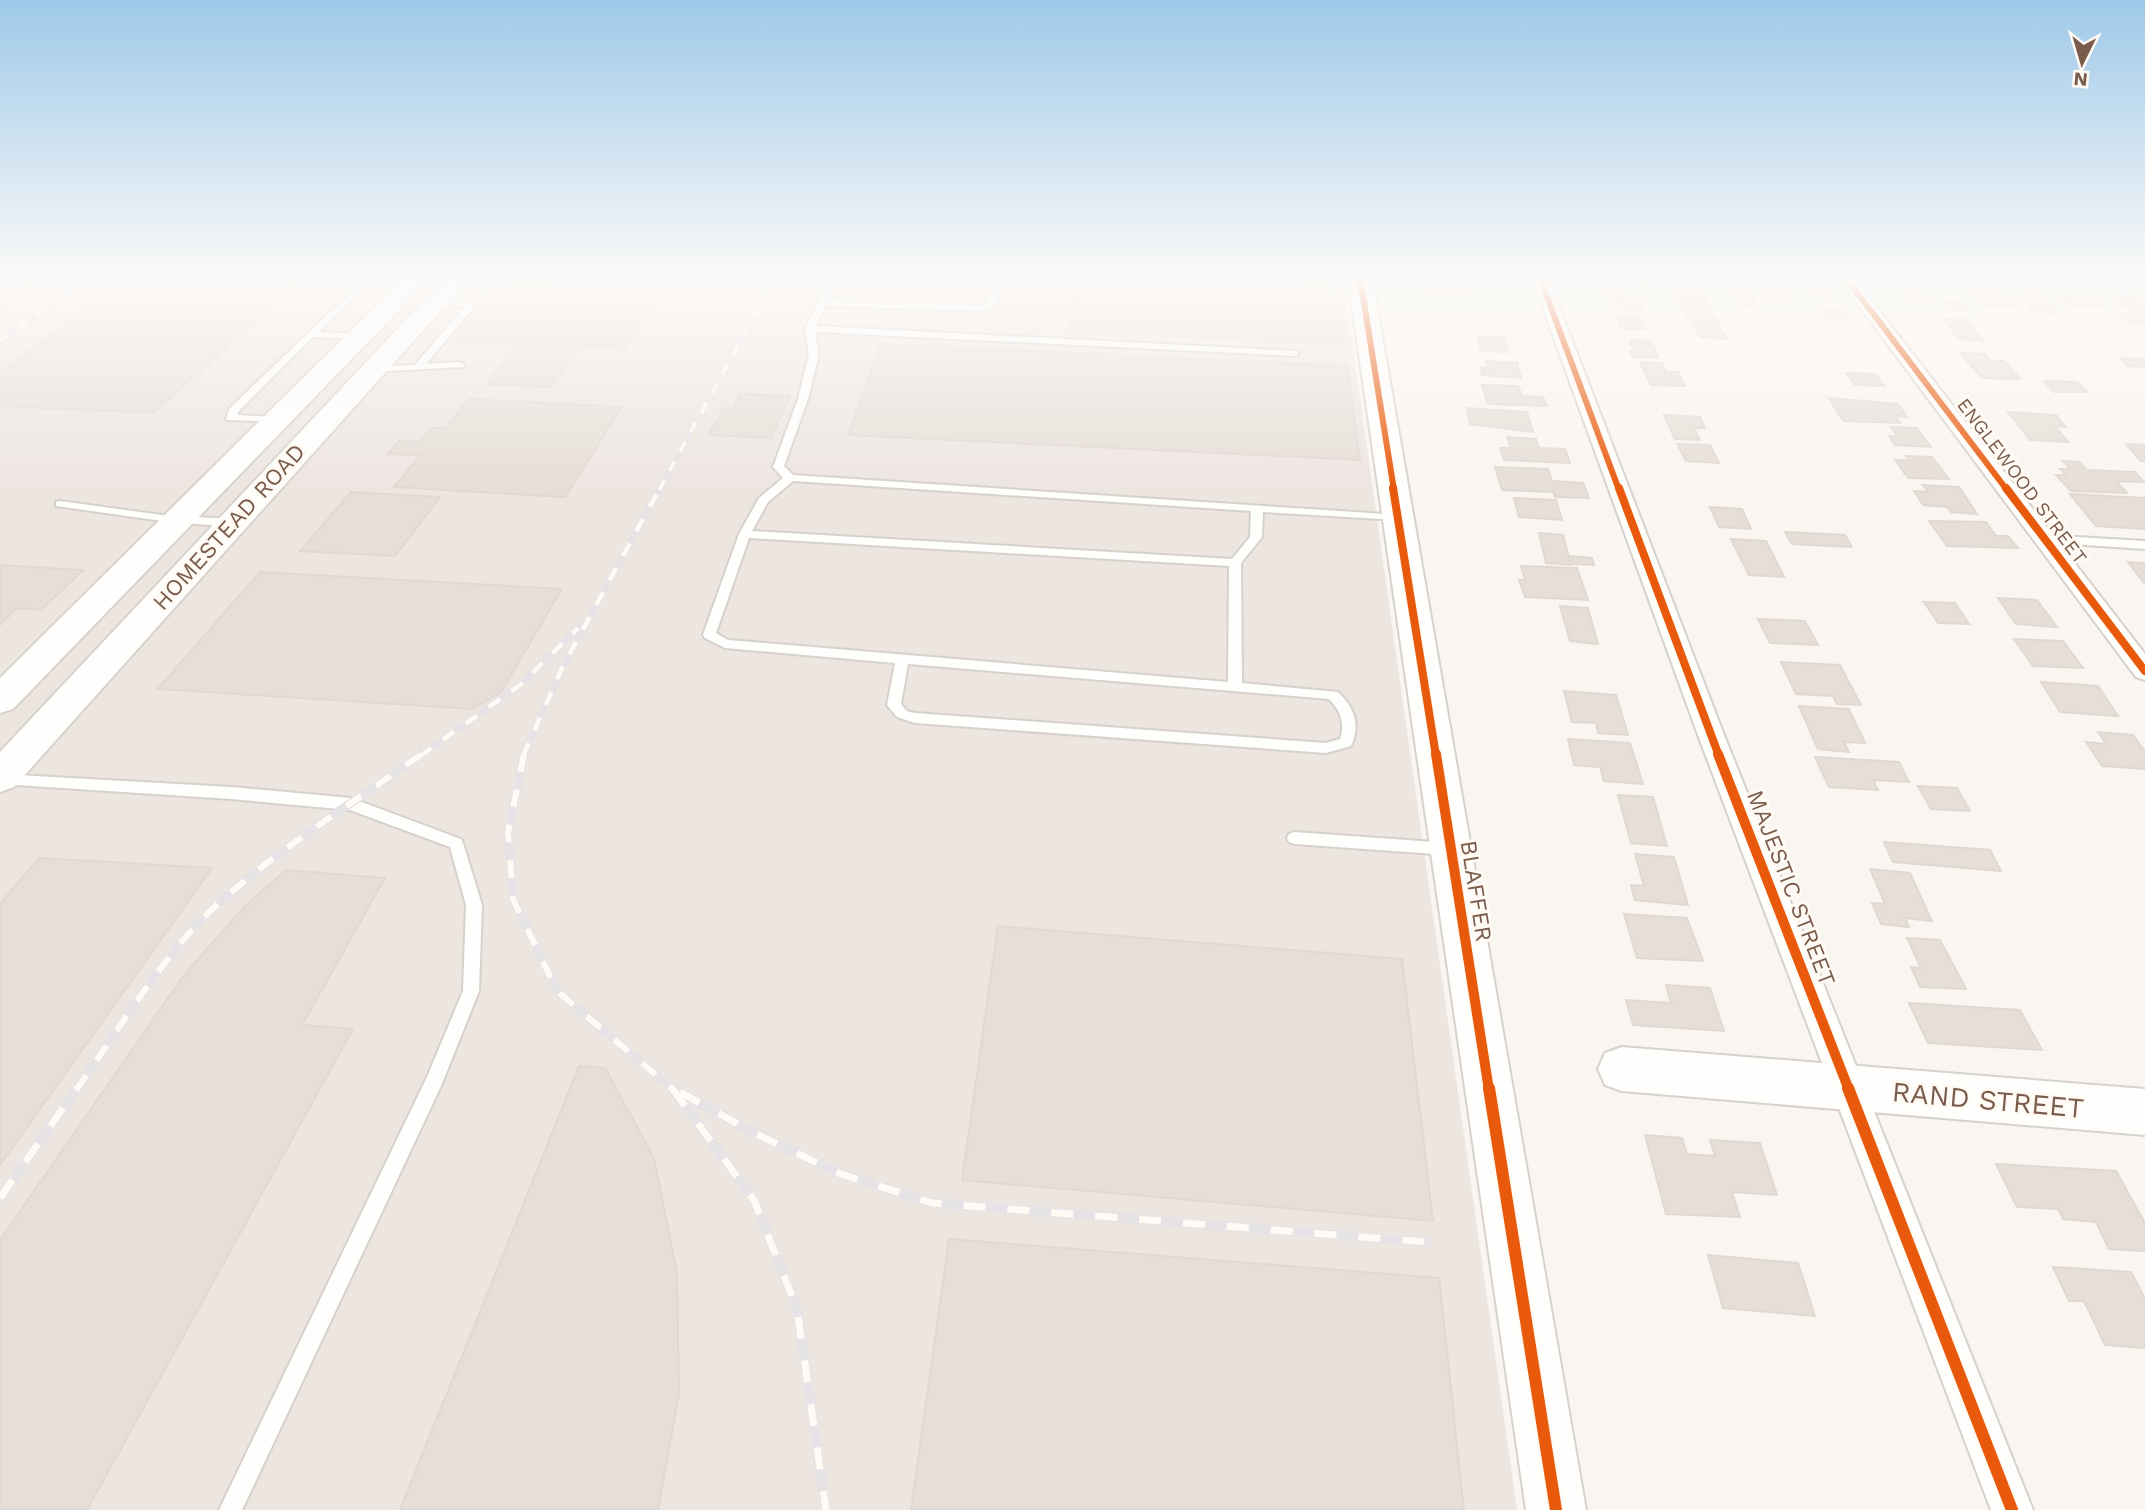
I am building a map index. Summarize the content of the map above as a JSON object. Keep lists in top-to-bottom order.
{
  "streets": {
    "main road": ["HOMESTEAD ROAD", "BLAFFER", "RAND STREET"],
    "street": ["ENGLEWOOD STREET", "MAJESTIC STREET"]
  },
  "crossings": [
    ["MAJESTIC STREET", "RAND STREET"]
  ],
  "north": "bottom"
}
